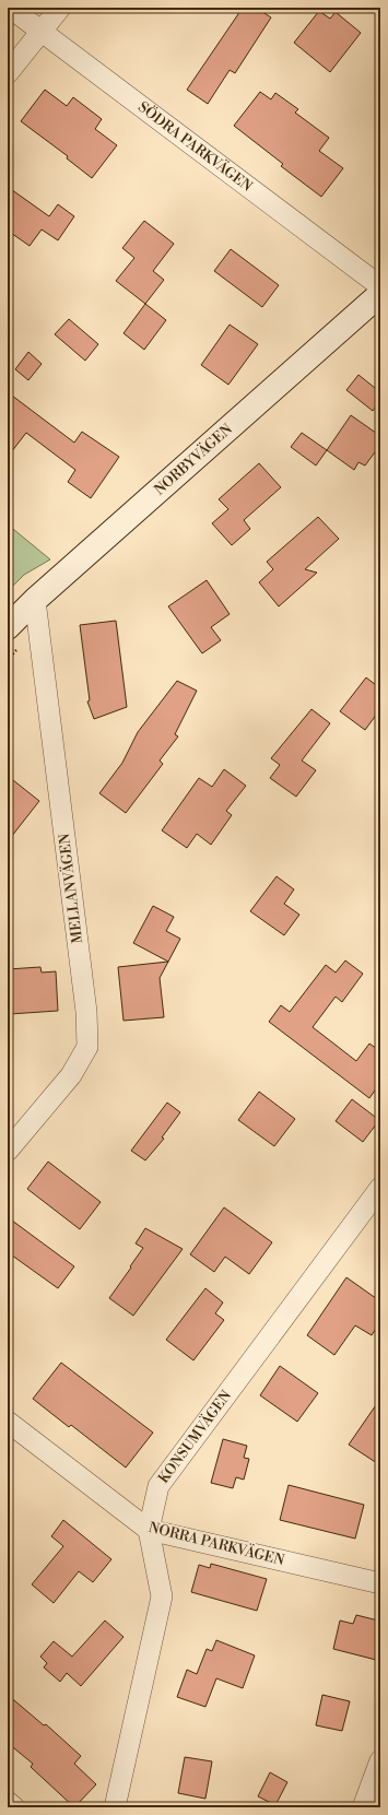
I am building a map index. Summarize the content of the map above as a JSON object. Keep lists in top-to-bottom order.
{
  "streets": {
    "street": [
      "SÖDRA PARKVÄGEN",
      "NORBYVÄGEN",
      "MELLANVÄGEN",
      "KONSUMVÄGEN",
      "NORRA PARKVÄGEN"
    ]
  },
  "crossings": [
    ["NORBYVÄGEN", "MELLANVÄGEN"],
    ["KONSUMVÄGEN", "NORRA PARKVÄGEN"]
  ]
}
